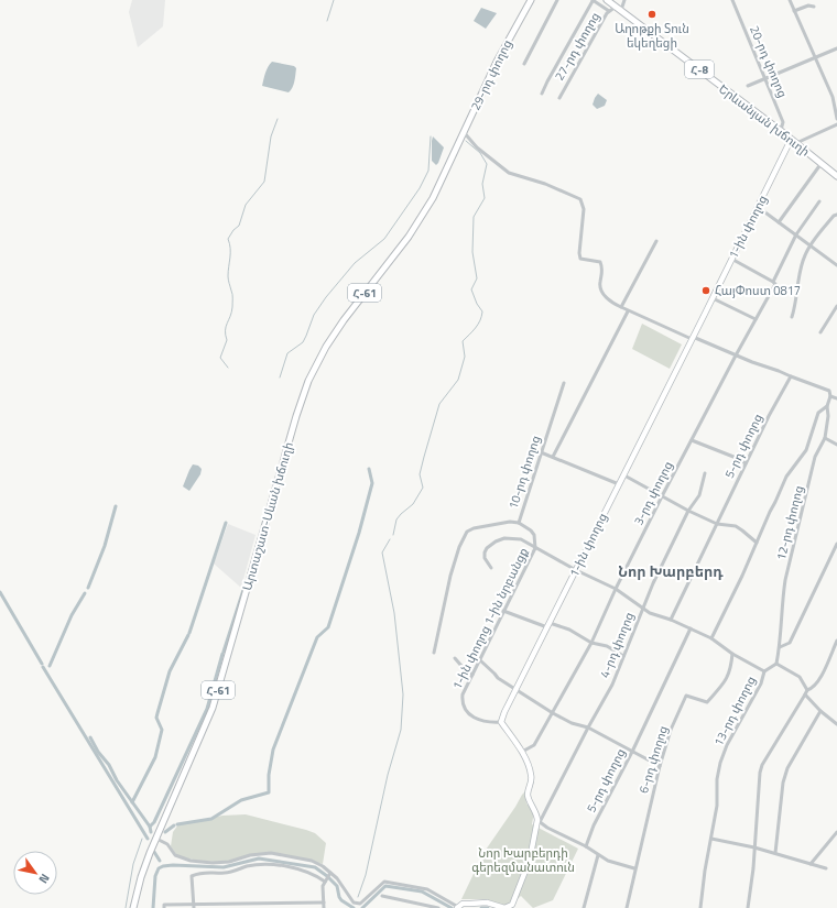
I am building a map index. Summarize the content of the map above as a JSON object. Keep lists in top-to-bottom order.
{
  "streets": {
    "main road": [
      "Հ-8",
      "29-րդ փողոց",
      "Երևանյան խճուղի",
      "1-ին փողոց",
      "Հ-61",
      "Արտաշատ-Սևան խճուղի"
    ],
    "street": [
      "27-րդ փողոց",
      "20-րդ փողոց",
      "5-րդ փողոց",
      "10-րդ փողոց",
      "3-րդ փողոց",
      "12-րդ փողոց",
      "1-ին փողոց 1-ին նրբանցք",
      "4-րդ փողոց",
      "13-րդ փողոց",
      "6-րդ փողոց"
    ]
  },
  "crossings": [
    ["27-րդ փողոց", "Երևանյան խճուղի"],
    ["20-րդ փողոց", "Երևանյան խճուղի"],
    ["29-րդ փողոց", "Արտաշատ-Սևան խճուղի"],
    ["Երևանյան խճուղի", "1-ին փողոց"],
    ["1-ին փողոց", "1-ին փողոց 1-ին նրբանցք"]
  ],
  "districts": ["Նոր Խարբերդ"],
  "parks": ["Նոր Խարբերդի գերեզմանատուն"],
  "places": ["Աղոթքի Տուն եկեղեցի", "ՀայՓոստ 0817"],
  "north": "bottom right"
}
